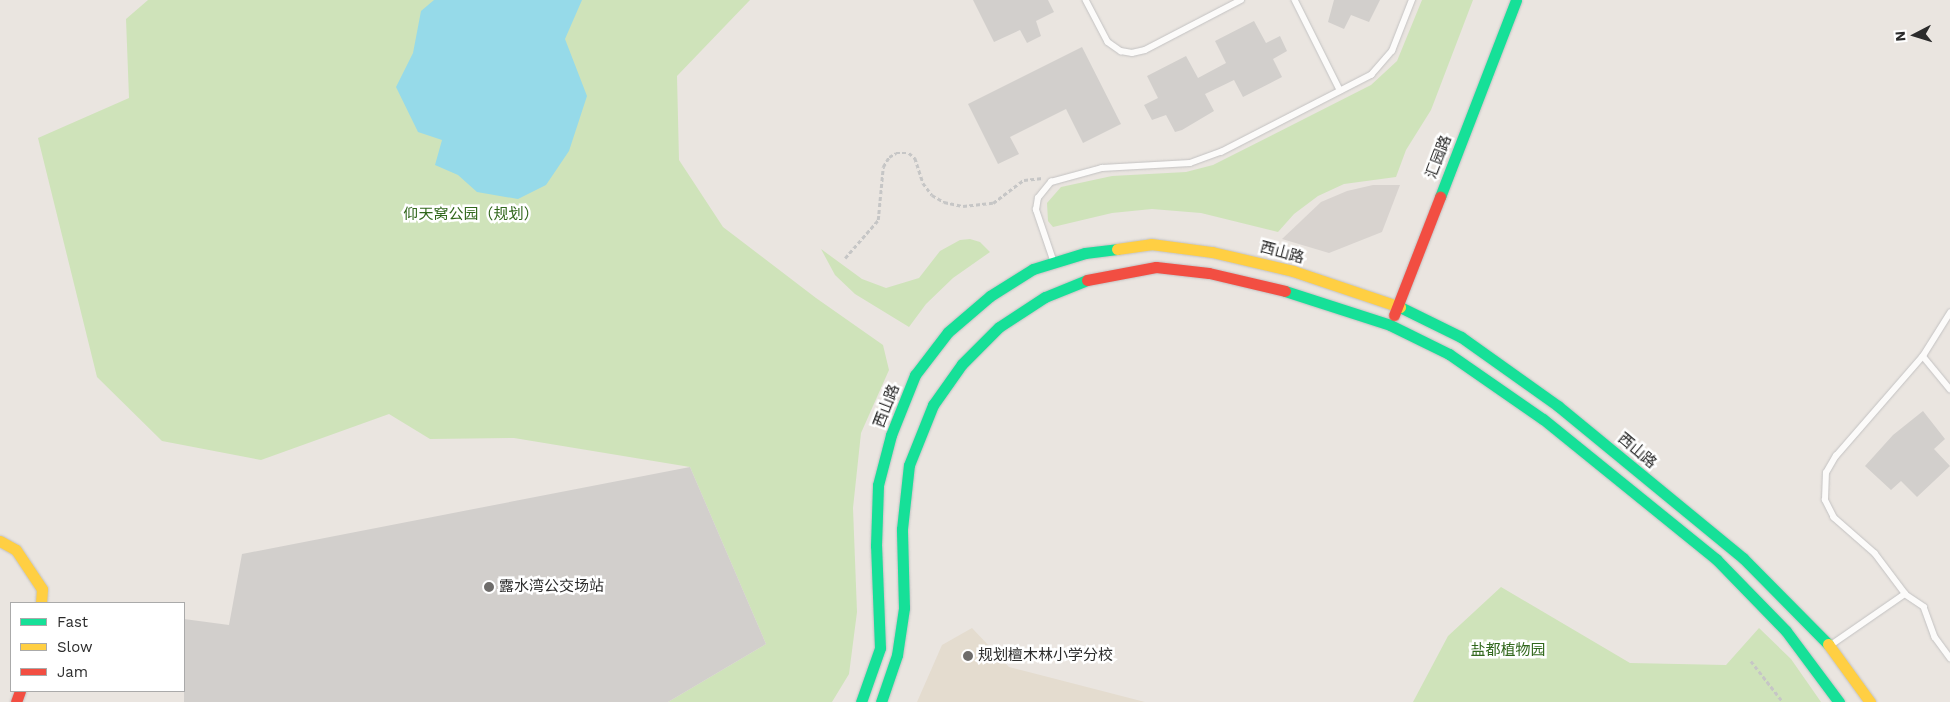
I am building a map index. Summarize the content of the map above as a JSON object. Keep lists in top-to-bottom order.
{
  "streets": {
    "main road": ["汇园路", "西山路"]
  },
  "crossings": [
    ["汇园路", "西山路"]
  ],
  "parks": ["仰天窝公园（规划）", "盐都植物园"],
  "places": ["露水湾公交场站", "规划檀木林小学分校"],
  "legend": ["Fast", "Slow", "Jam"],
  "north": "left"
}
